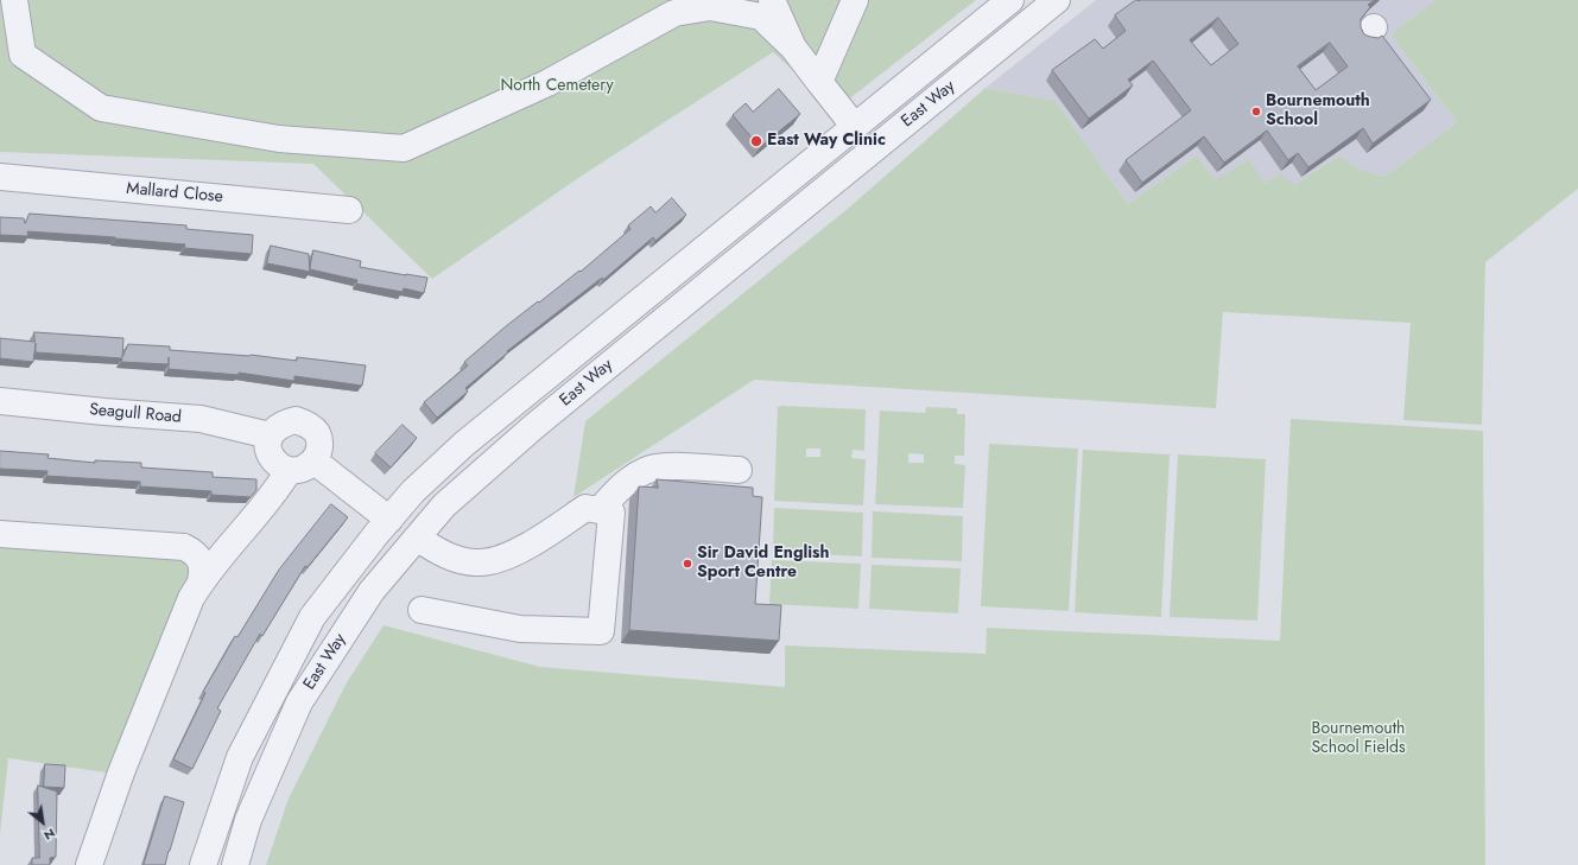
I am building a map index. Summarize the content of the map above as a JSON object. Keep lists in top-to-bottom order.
{
  "streets": {
    "street": ["East Way", "Mallard Close", "Seagull Road"]
  },
  "parks": ["North Cemetery", "Bournemouth School Fields"],
  "places": ["Bournemouth School", "East Way Clinic", "Sir David English Sport Centre"],
  "north": "bottom right"
}
